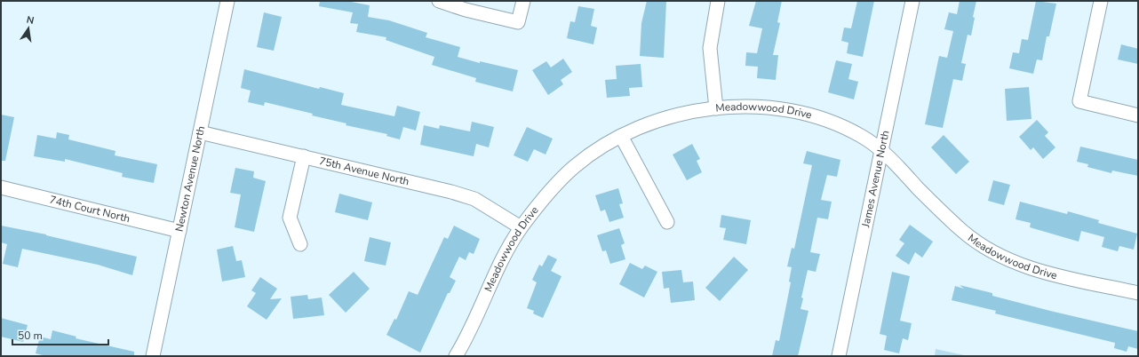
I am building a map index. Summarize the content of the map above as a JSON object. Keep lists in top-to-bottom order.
{
  "streets": {
    "street": [
      "Meadowwood Drive",
      "75th Avenue North",
      "Newton Avenue North",
      "James Avenue North",
      "74th Court North"
    ]
  },
  "crossings": [
    ["Meadowwood Drive", "75th Avenue North"],
    ["Meadowwood Drive", "James Avenue North"],
    ["75th Avenue North", "Newton Avenue North"],
    ["Newton Avenue North", "74th Court North"]
  ],
  "scale_bar": "50 m",
  "north": "top"
}
